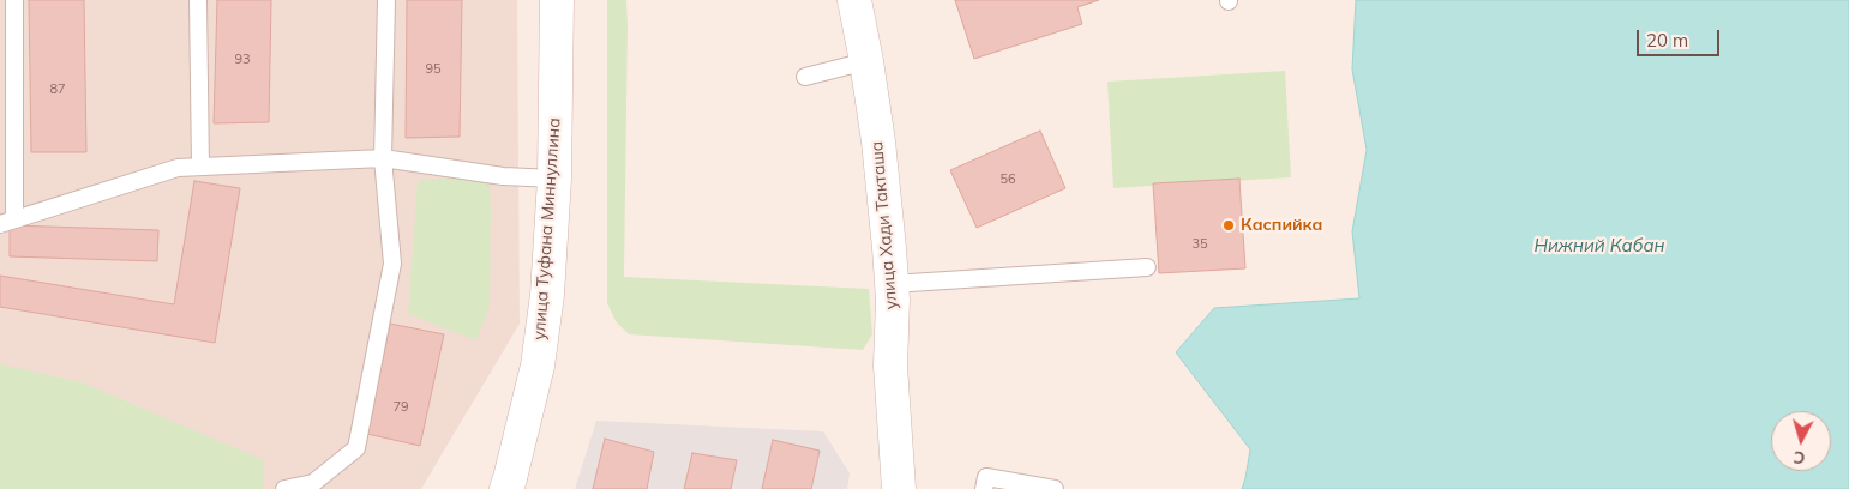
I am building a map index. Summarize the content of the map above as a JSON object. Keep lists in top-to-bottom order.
{
  "streets": {
    "main road": ["улица Хади Такташа", "улица Туфана Миннуллина"]
  },
  "water": ["Нижний Кабан"],
  "places": ["Каспийка"],
  "house_numbers": [
    "93",
    "95",
    "87",
    "56",
    "35",
    "79"
  ],
  "scale_bar": "20 m",
  "north": "bottom"
}
